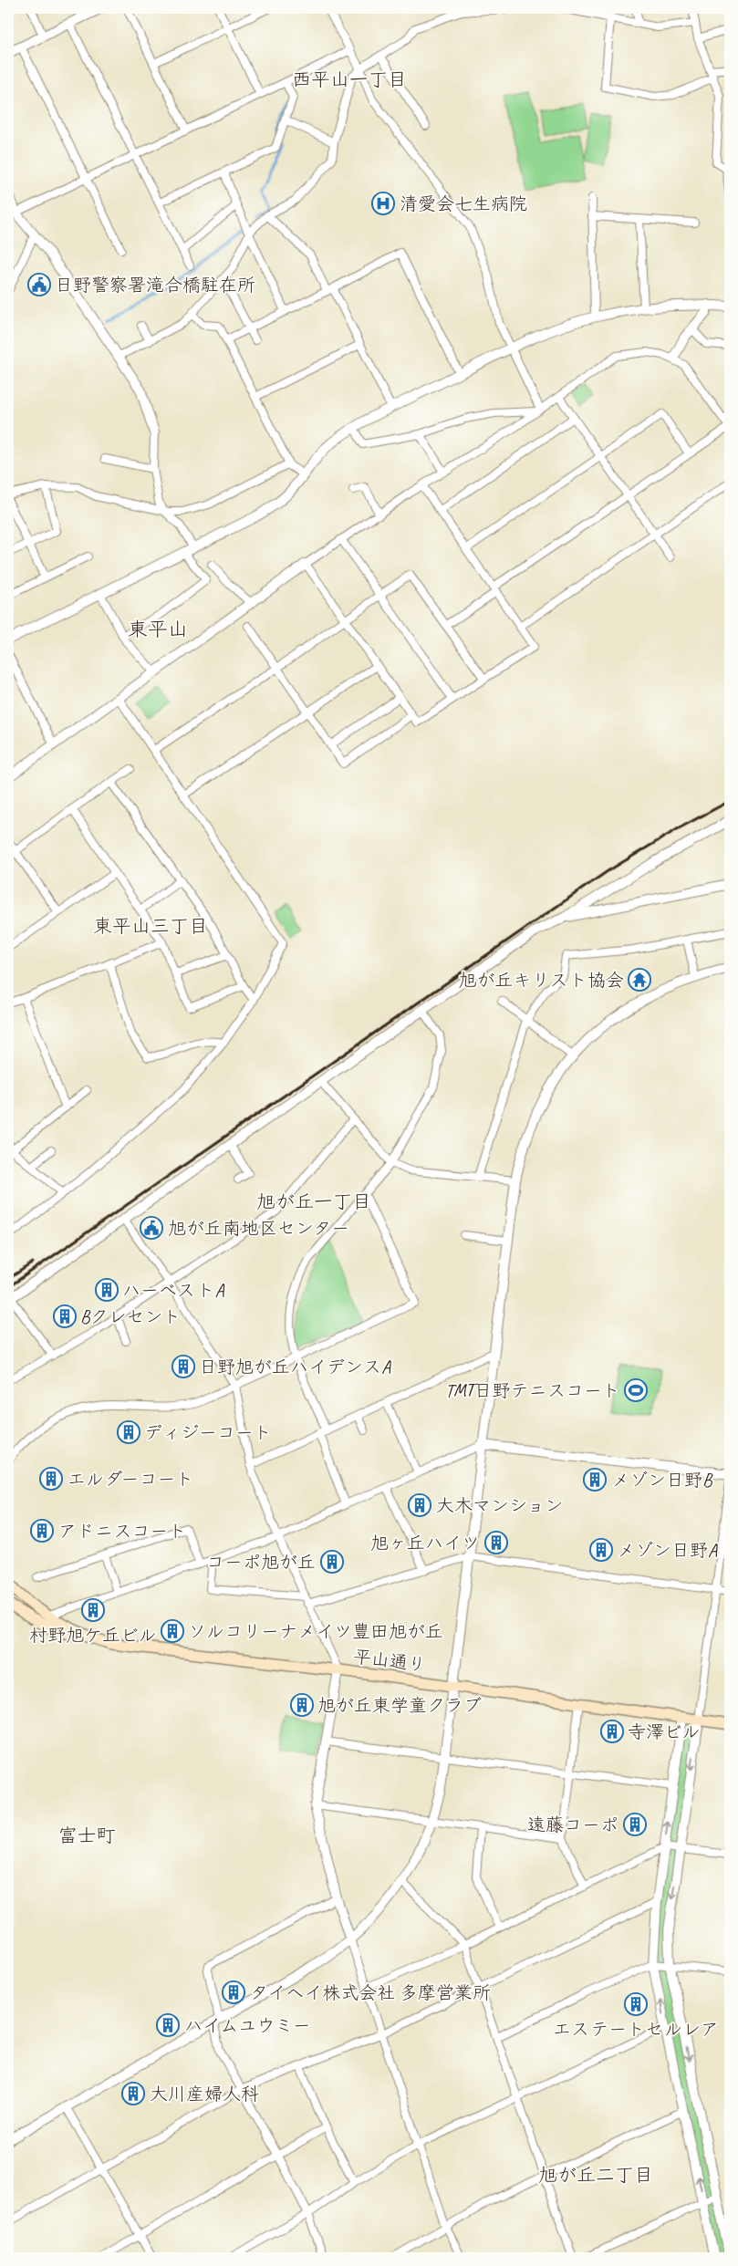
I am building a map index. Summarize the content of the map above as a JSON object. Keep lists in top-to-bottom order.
{
  "streets": {
    "main road": ["平山通り"]
  },
  "districts": [
    "西平山一丁目",
    "東平山",
    "東平山三丁目",
    "旭が丘一丁目",
    "富士町",
    "旭が丘二丁目"
  ],
  "places": {
    "hospital": ["清愛会七生病院"],
    "public building": ["日野警察署滝合橋駐在所", "旭が丘南地区センター"],
    "temple": ["旭が丘キリスト協会"],
    "building": [
      "ハーベストA",
      "Bクレセント",
      "日野旭が丘ハイデンスA",
      "ディジーコート",
      "エルダーコート",
      "メゾン日野B",
      "大木マンション",
      "アドニスコート",
      "旭ヶ丘ハイツ",
      "メゾン日野A",
      "コーポ旭が丘",
      "村野旭ケ丘ビル",
      "ソルコリーナメイツ豊田旭が丘",
      "旭が丘東学童クラブ",
      "寺澤ビル",
      "遠藤コーポ",
      "タイヘイ株式会社 多摩営業所",
      "エステートセルレア",
      "ハイムユウミー",
      "大川産婦人科"
    ],
    "sports": ["TMT日野テニスコート"]
  }
}
